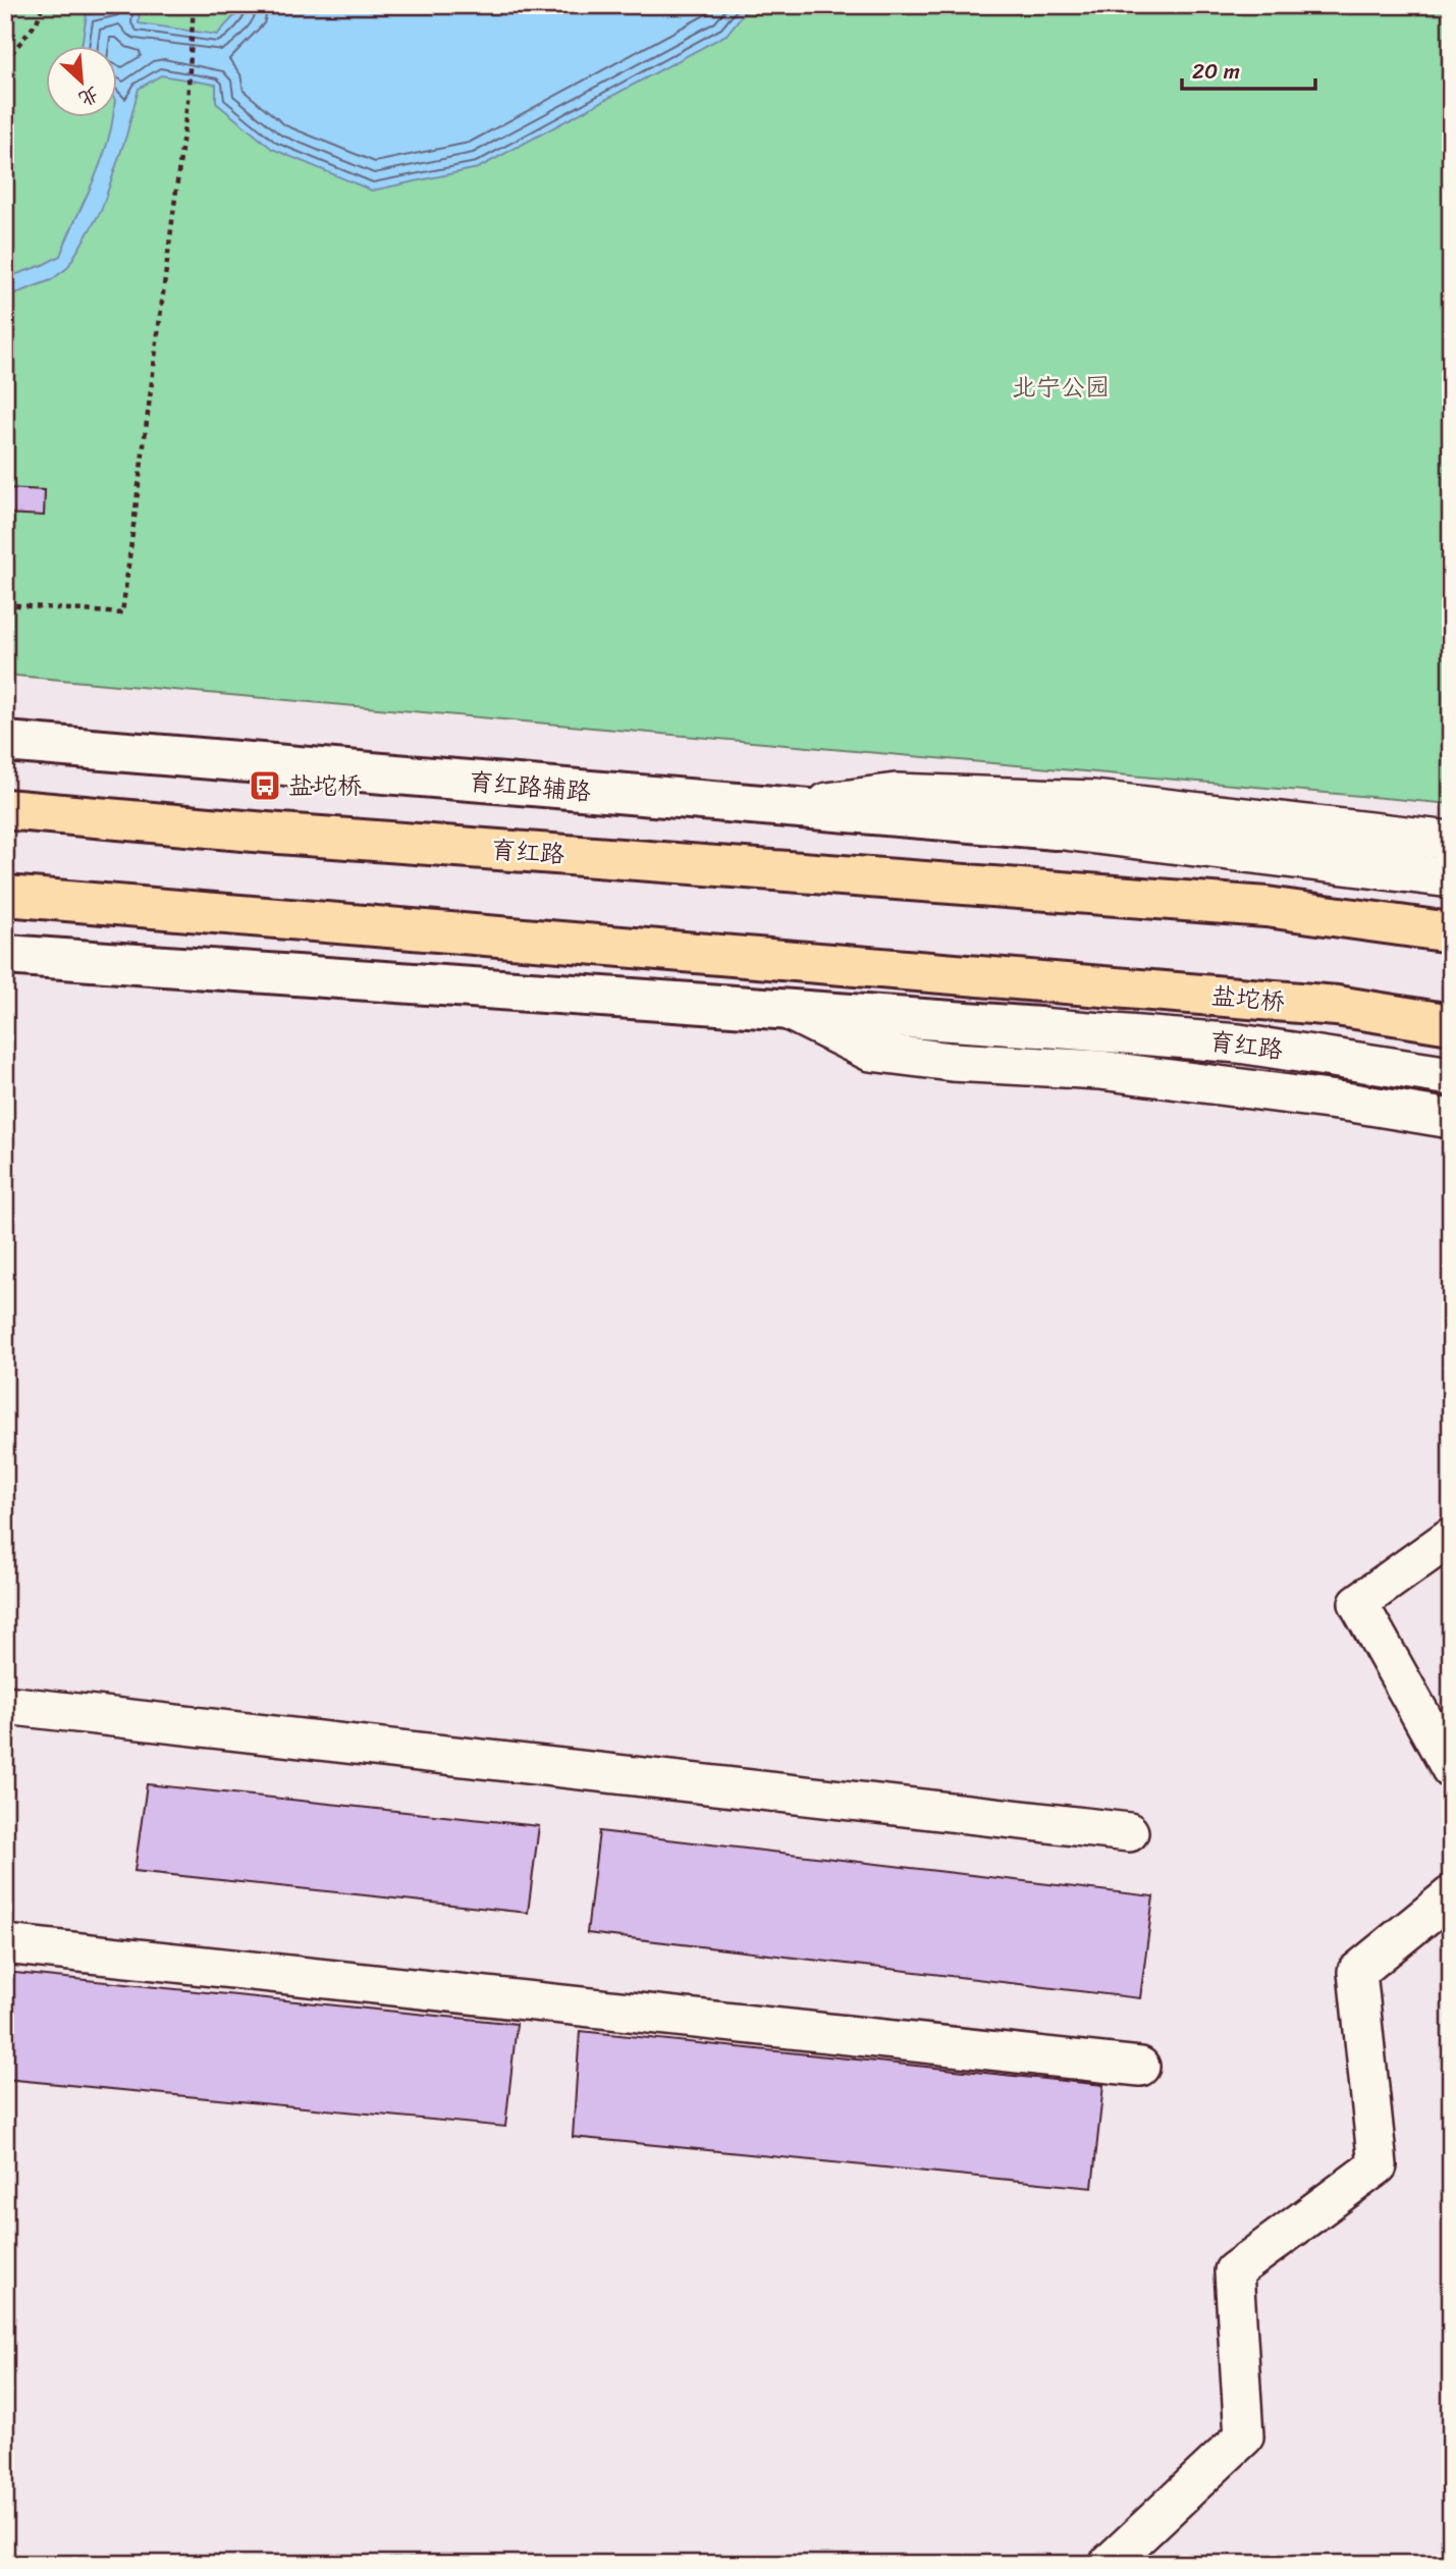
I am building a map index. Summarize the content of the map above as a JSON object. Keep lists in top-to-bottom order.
{
  "streets": {
    "highway": ["育红路", "盐坨桥"],
    "main road": ["育红路辅路"]
  },
  "parks": ["北宁公园"],
  "places": {
    "bus stop": ["盐坨桥"]
  },
  "scale_bar": "20 m",
  "north": "bottom right"
}
